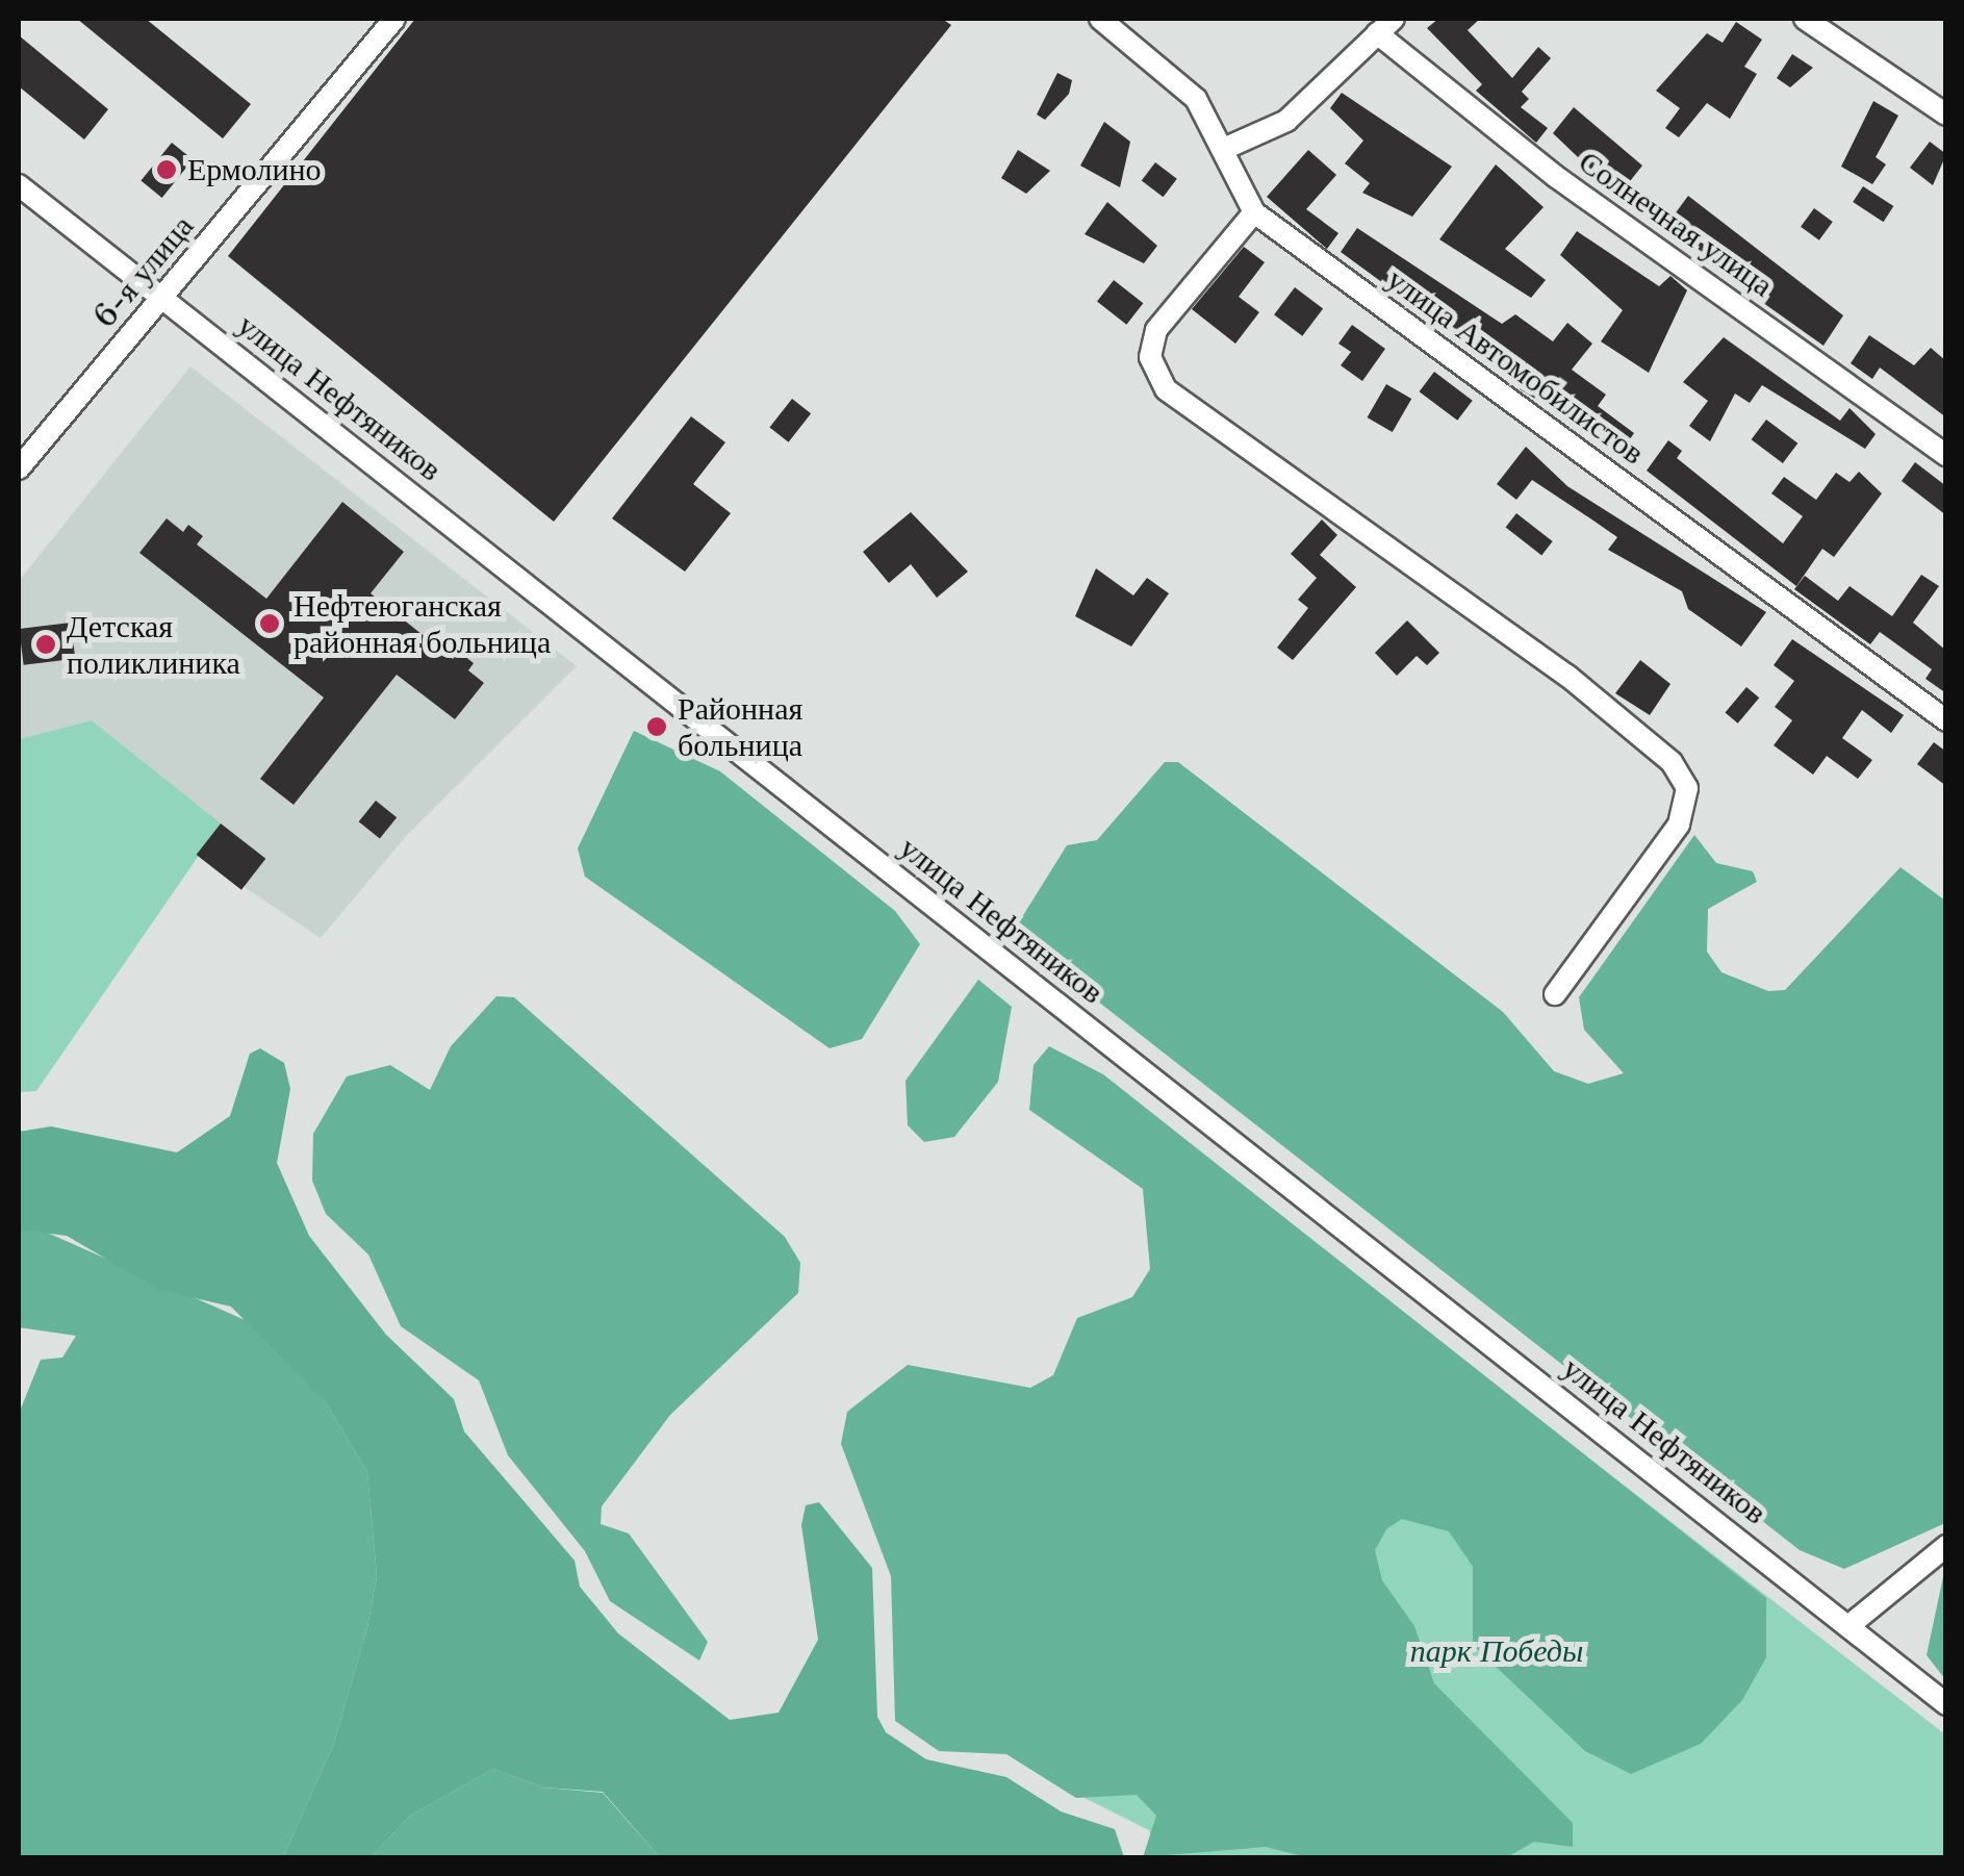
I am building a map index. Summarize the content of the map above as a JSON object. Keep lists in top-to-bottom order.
{
  "streets": {
    "street": [
      "Солнечная улица",
      "6-я улица",
      "улица Автомобилистов",
      "улица Нефтяников"
    ]
  },
  "crossings": [
    ["6-я улица", "улица Нефтяников"]
  ],
  "parks": ["парк Победы"],
  "places": [
    "Ермолино",
    "Нефтеюганская районная больница",
    "Детская поликлиника",
    "Районная больница"
  ]
}
